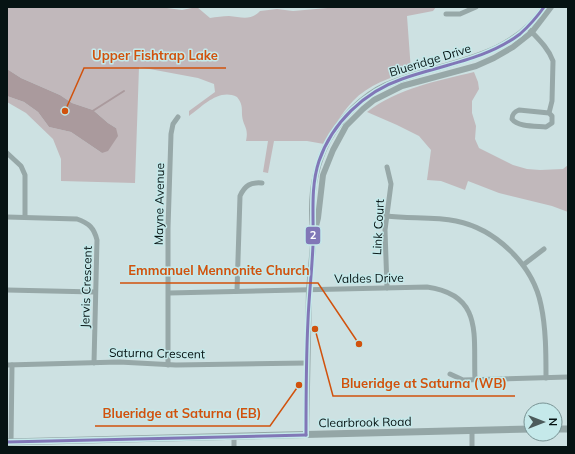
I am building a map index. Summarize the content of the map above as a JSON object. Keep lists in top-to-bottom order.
{
  "streets": {
    "main road": ["Clearbrook Road"],
    "street": [
      "Blueridge Drive",
      "Mayne Avenue",
      "Link Court",
      "Valdes Drive",
      "Jervis Crescent",
      "Saturna Crescent"
    ]
  },
  "crossings": [
    ["Blueridge Drive", "Valdes Drive"],
    ["Blueridge Drive", "Saturna Crescent"],
    ["Blueridge Drive", "Clearbrook Road"],
    ["Mayne Avenue", "Valdes Drive"],
    ["Mayne Avenue", "Saturna Crescent"],
    ["Link Court", "Valdes Drive"],
    ["Jervis Crescent", "Saturna Crescent"]
  ],
  "places": [
    "Upper Fishtrap Lake",
    "Blueridge at Saturna (WB)",
    "Emmanuel Mennonite Church",
    "Blueridge at Saturna (EB)"
  ],
  "lines": ["transit line 2"],
  "north": "right"
}
